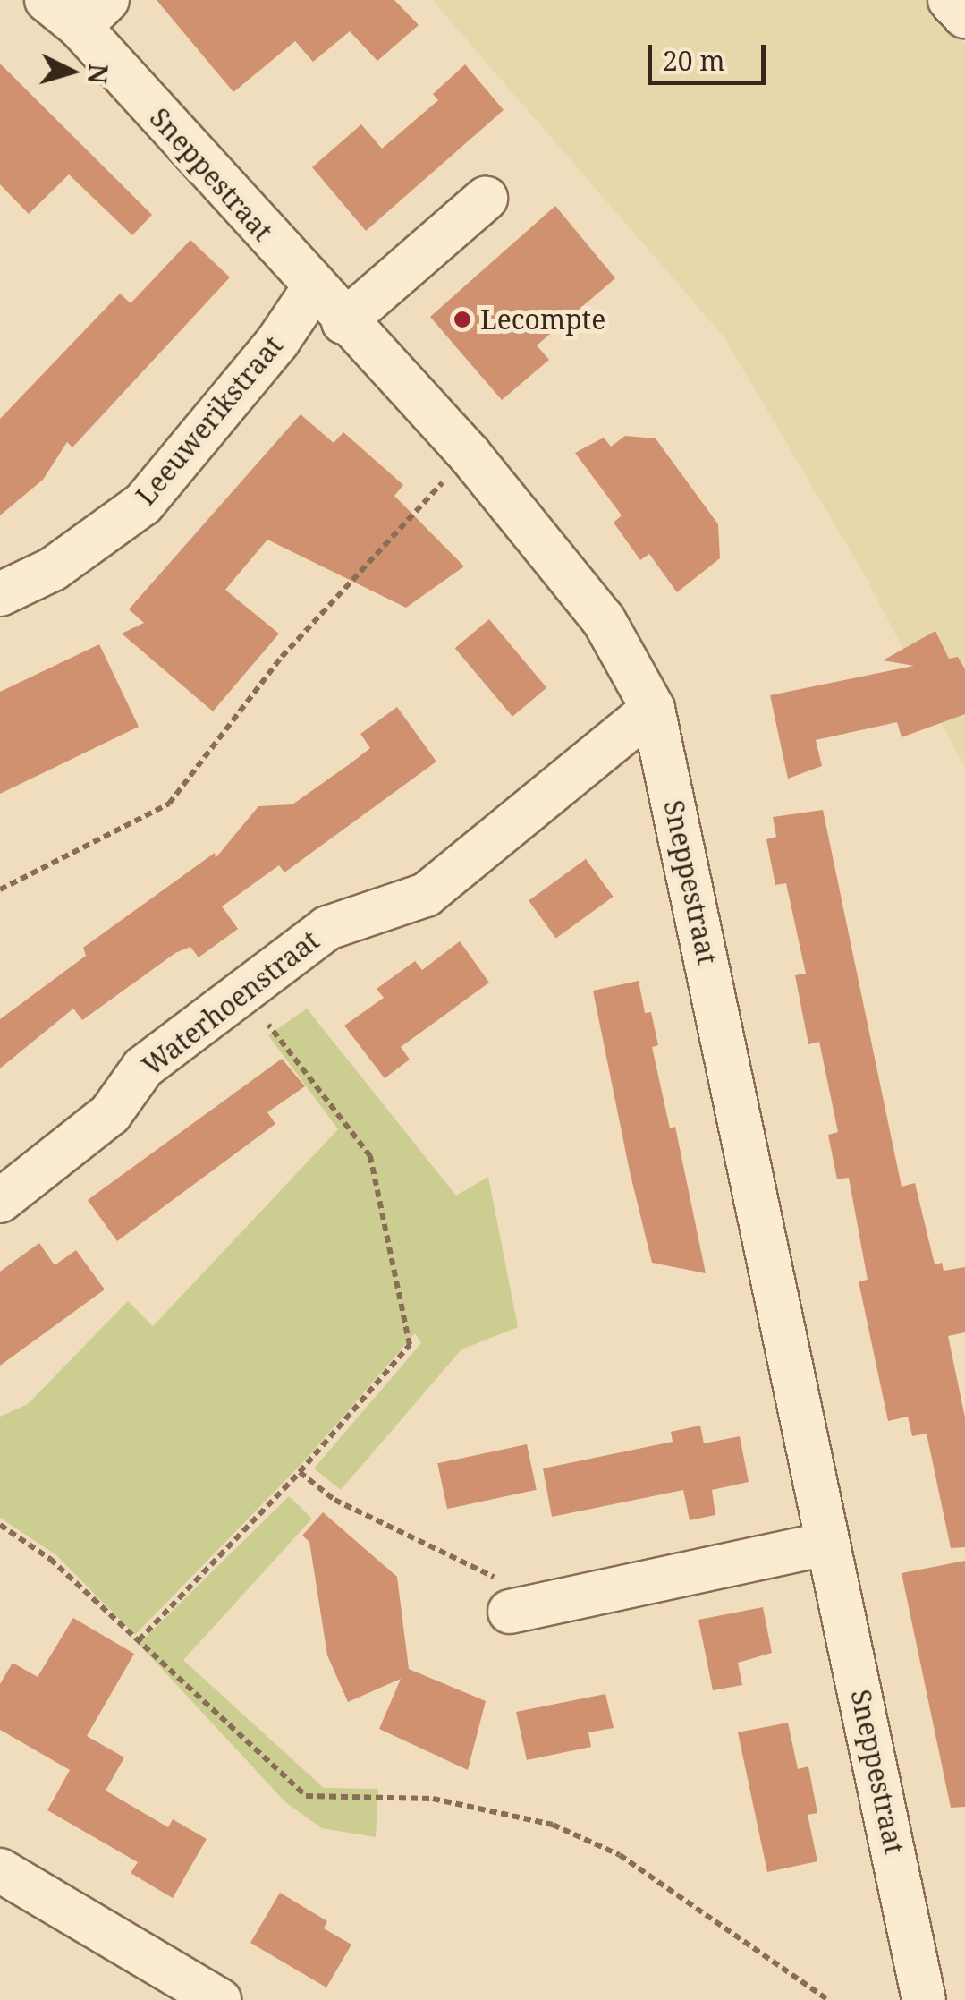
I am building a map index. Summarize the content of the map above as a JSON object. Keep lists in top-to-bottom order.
{
  "streets": {
    "street": ["Sneppestraat", "Leeuwerikstraat", "Waterhoenstraat"]
  },
  "crossings": [
    ["Sneppestraat", "Leeuwerikstraat"],
    ["Sneppestraat", "Waterhoenstraat"]
  ],
  "places": ["Lecompte"],
  "scale_bar": "20 m",
  "north": "right"
}
